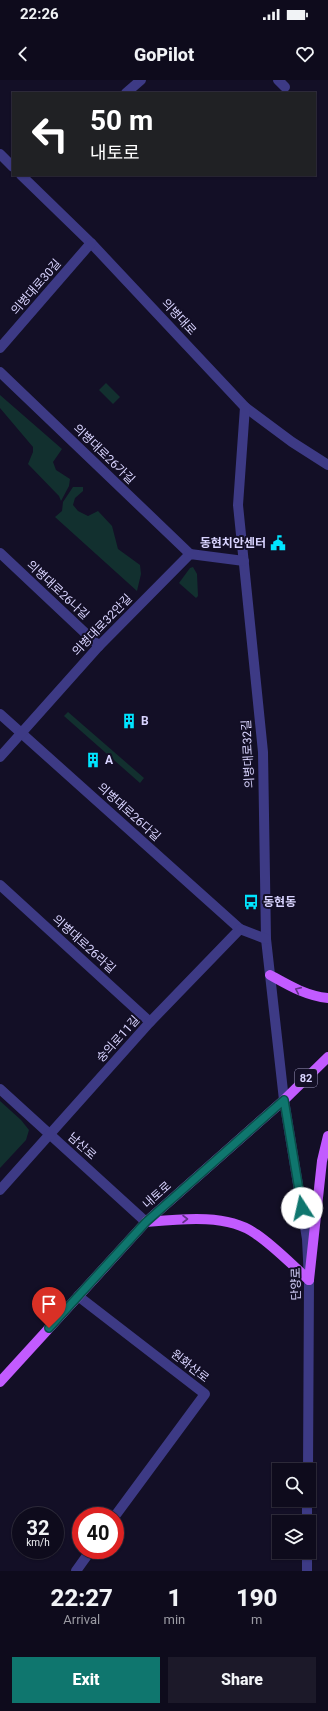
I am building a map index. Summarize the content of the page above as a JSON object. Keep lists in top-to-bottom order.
{
  "streets": {
    "main road": ["82", "내토로"],
    "street": [
      "의병대로30길",
      "의병대로",
      "의병대로26가길",
      "의병대로26나길",
      "의병대로32안길",
      "의병대로32길",
      "의병대로26다길",
      "의병대로26라길",
      "숭의로11길",
      "남산로",
      "단양로",
      "원화산로"
    ]
  },
  "crossings": [
    ["의병대로30길", "의병대로"],
    ["의병대로", "의병대로32길"],
    ["의병대로26가길", "의병대로32안길"],
    ["의병대로26나길", "의병대로32안길"],
    ["의병대로32안길", "의병대로26다길"],
    ["의병대로32길", "내토로"],
    ["의병대로32길", "단양로"],
    ["의병대로26다길", "숭의로11길"],
    ["의병대로26라길", "숭의로11길"],
    ["숭의로11길", "남산로"],
    ["남산로", "내토로"],
    ["내토로", "단양로"],
    ["내토로", "원화산로"]
  ],
  "places": {
    "public building": ["동현치안센터"],
    "building": ["B", "A"],
    "bus stop": ["동현동"]
  },
  "page": {
    "status": "22:26",
    "header": "GoPilot",
    "turn": ["50 m", "내토로"],
    "speed": "32 km/h",
    "limit": "40",
    "eta": [
      "22:27",
      "Arrival",
      "1",
      "min",
      "190",
      "m"
    ],
    "buttons": ["Exit", "Share"]
  }
}
